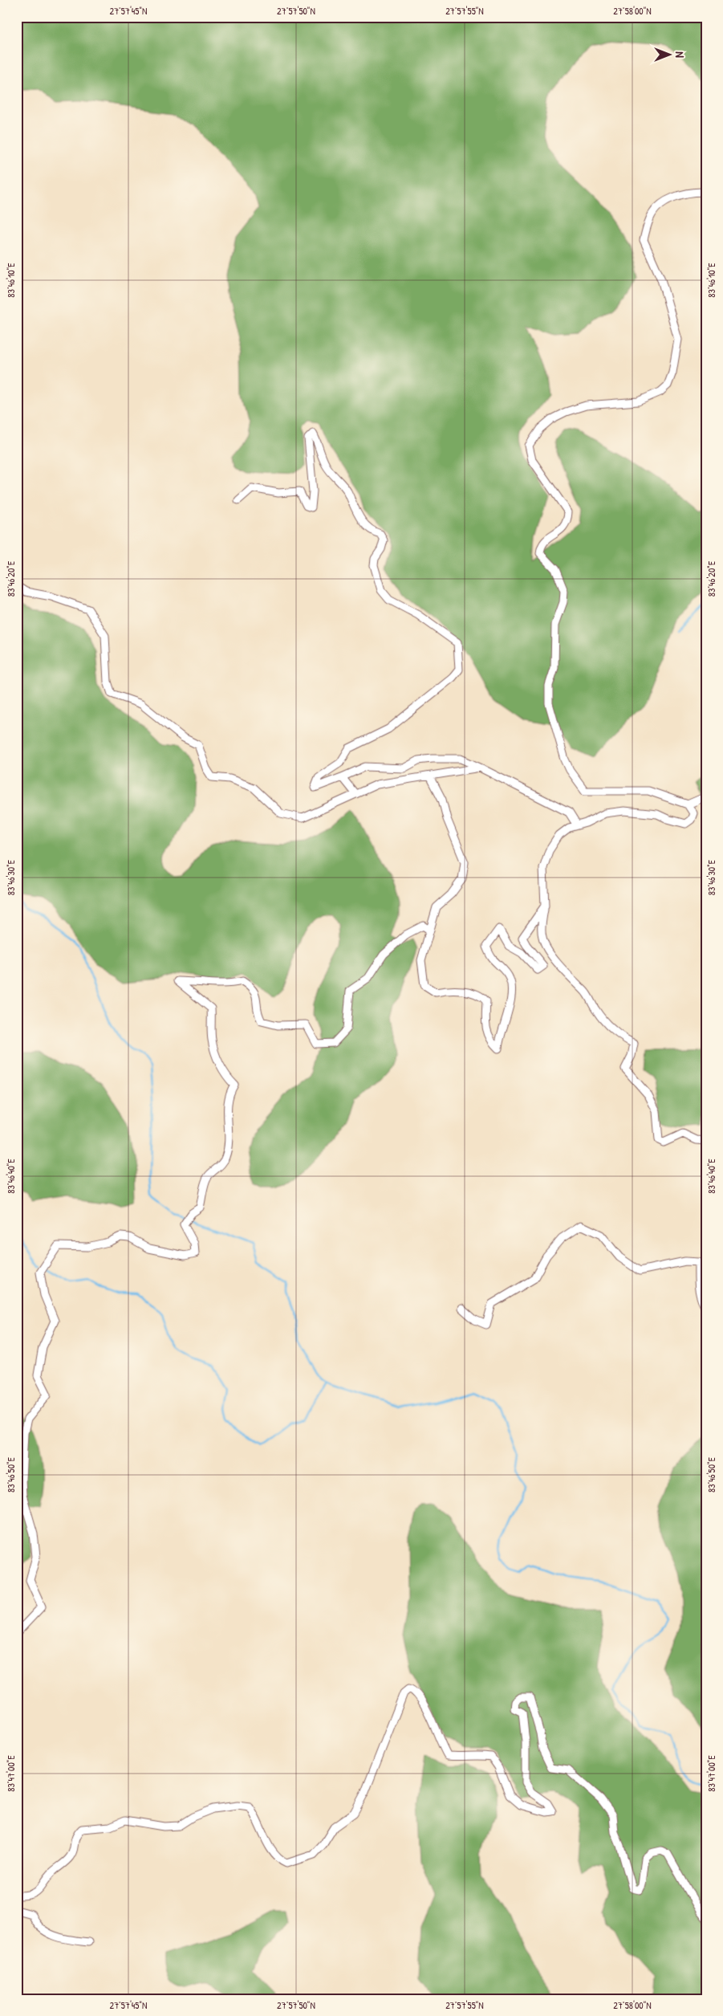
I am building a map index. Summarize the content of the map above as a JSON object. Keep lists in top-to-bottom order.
{
  "north": "right",
  "coordinates": [
    "27°57'45\"N",
    "27°57'50\"N",
    "27°57'55\"N",
    "27°58'00\"N",
    "83°46'10\"E",
    "83°46'20\"E",
    "83°46'30\"E",
    "83°46'40\"E",
    "83°46'50\"E",
    "83°47'00\"E"
  ]
}
